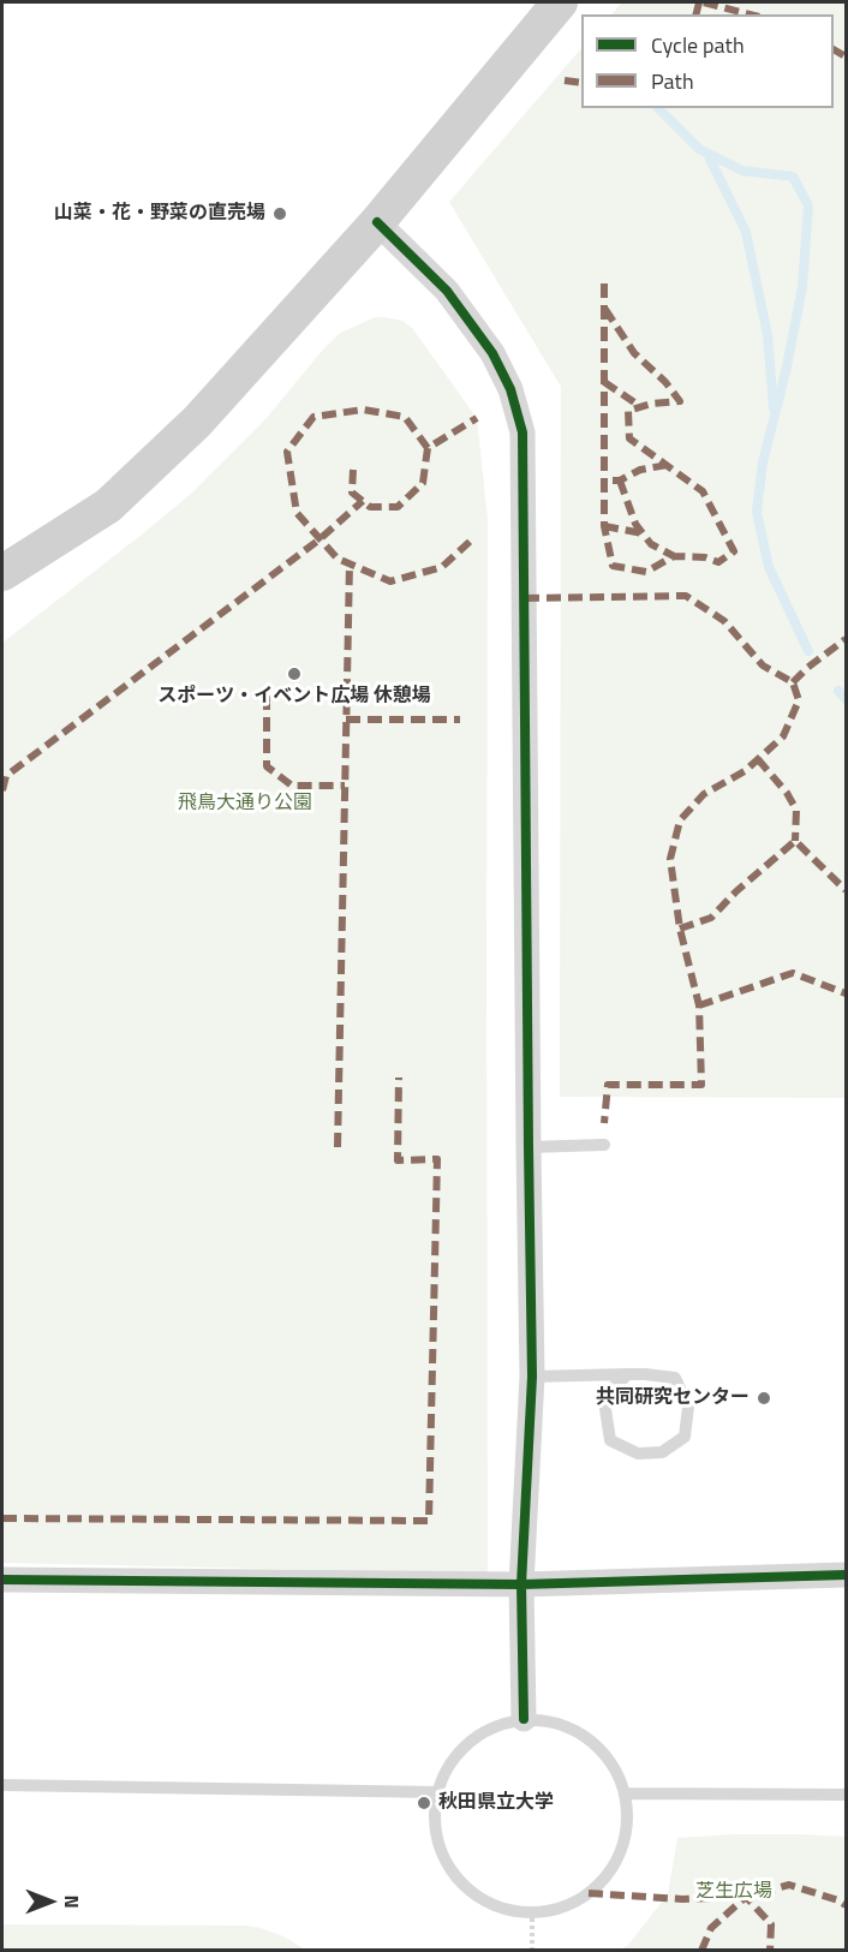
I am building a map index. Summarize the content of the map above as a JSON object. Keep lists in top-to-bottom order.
{
  "parks": ["飛鳥大通り公園", "芝生広場"],
  "places": [
    "山菜・花・野菜の直売場",
    "スポーツ・イベント広場 休憩場",
    "共同研究センター",
    "秋田県立大学"
  ],
  "legend": ["Cycle path", "Path"],
  "north": "right"
}
